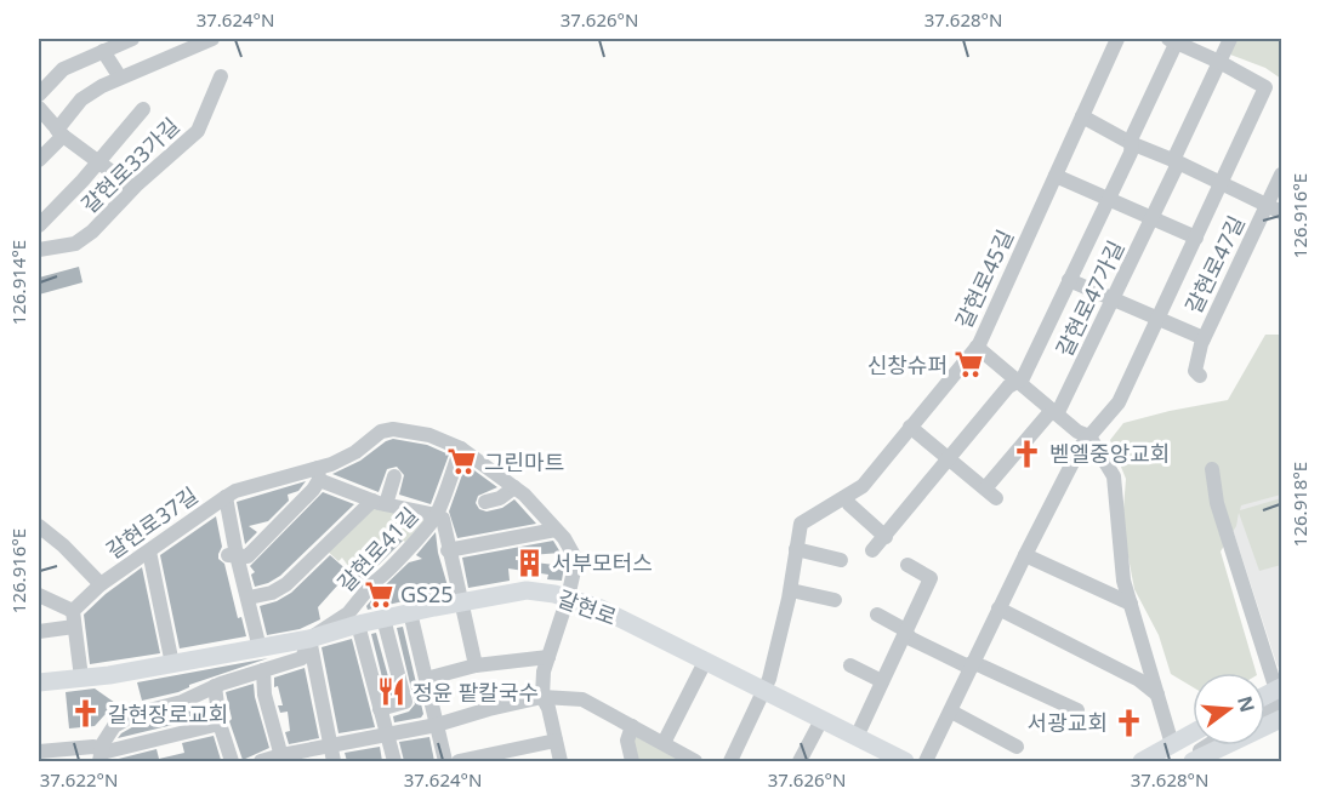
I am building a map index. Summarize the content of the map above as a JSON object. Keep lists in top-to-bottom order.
{
  "streets": {
    "main road": ["갈현로"],
    "street": [
      "갈현로33가길",
      "갈현로47길",
      "갈현로45길",
      "갈현로47가길",
      "갈현로37길",
      "갈현로41길"
    ]
  },
  "crossings": [
    ["갈현로47길", "갈현로47가길"],
    ["갈현로45길", "갈현로"],
    ["갈현로37길", "갈현로41길"],
    ["갈현로41길", "갈현로"]
  ],
  "places": {
    "supermarket": ["신창슈퍼", "그린마트", "GS25"],
    "church": ["벧엘중앙교회", "갈현장로교회", "서광교회"],
    "building": ["서부모터스"],
    "restaurant": ["정윤 팥칼국수"]
  },
  "north": "right",
  "coordinates": [
    "37.624°N",
    "37.626°N",
    "37.628°N",
    "126.916°E",
    "126.914°E",
    "126.918°E",
    "37.622°N"
  ]
}
